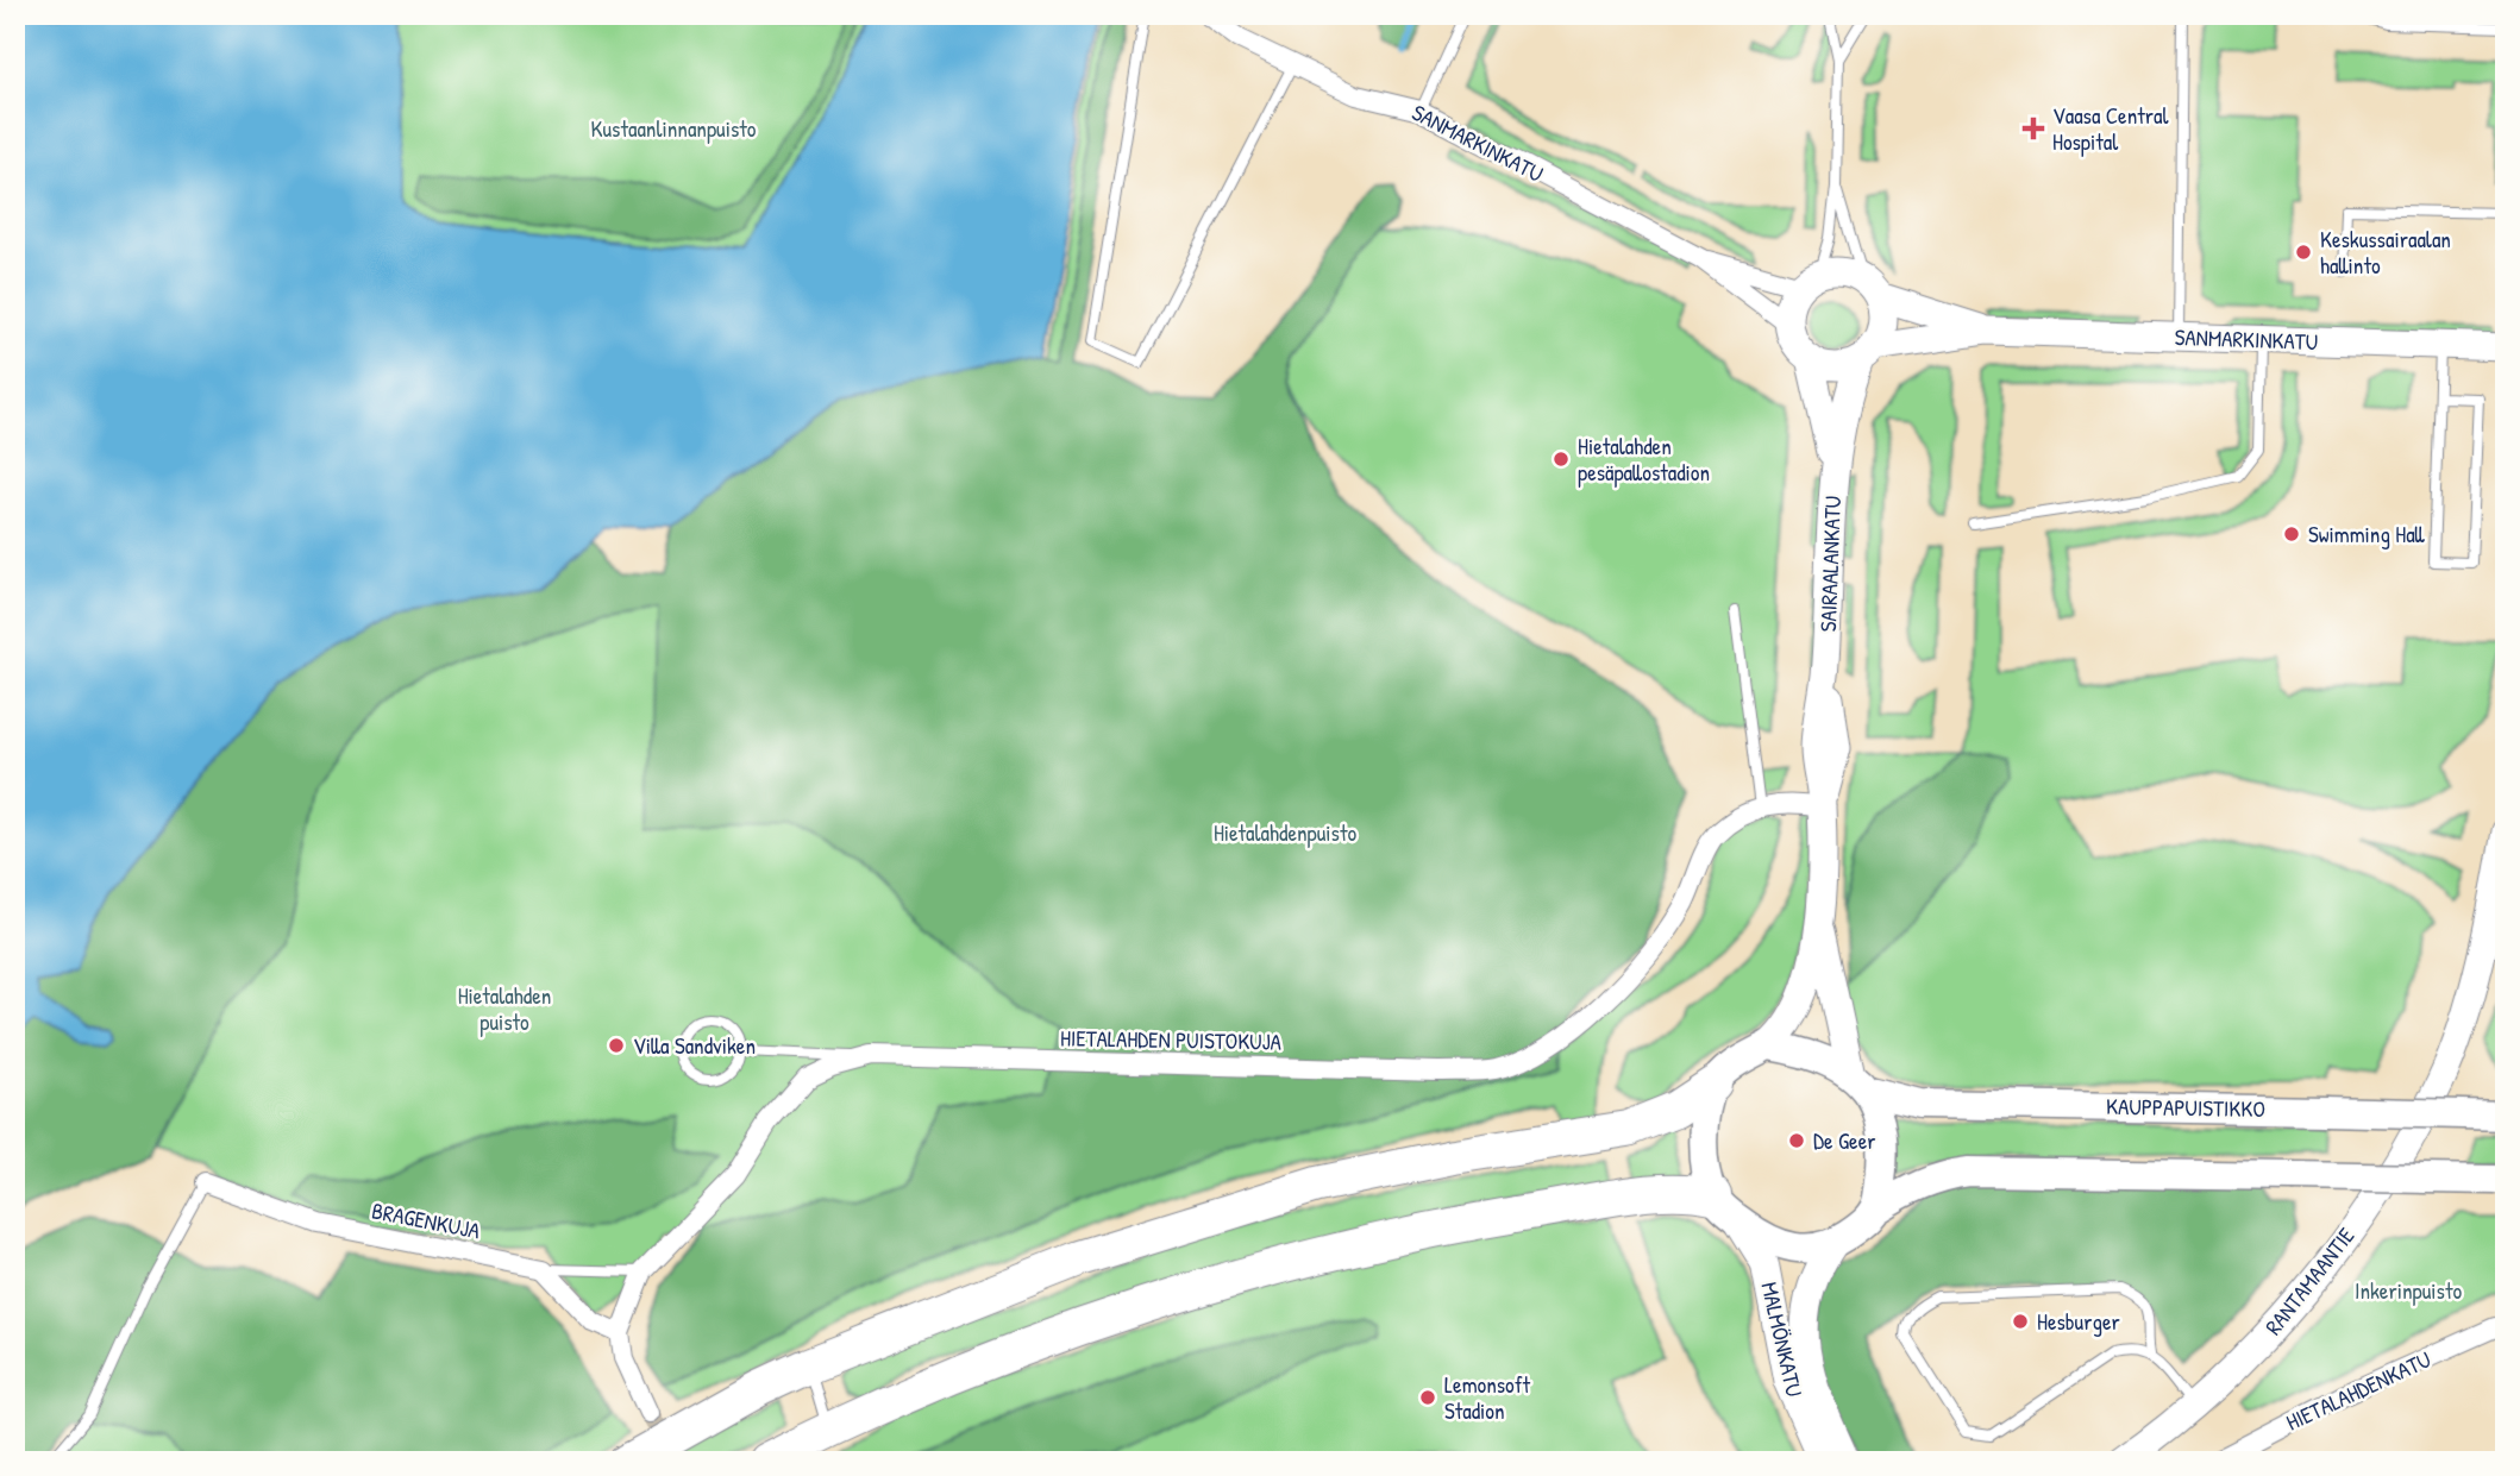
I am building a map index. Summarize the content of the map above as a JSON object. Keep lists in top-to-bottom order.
{
  "streets": {
    "main road": ["KAUPPAPUISTIKKO"],
    "street": [
      "SANMARKINKATU",
      "SAIRAALANKATU",
      "HIETALAHDEN PUISTOKUJA",
      "BRAGENKUJA",
      "RANTAMAANTIE",
      "MALMÖNKATU",
      "HIETALAHDENKATU"
    ]
  },
  "crossings": [
    ["SANMARKINKATU", "SAIRAALANKATU"],
    ["SAIRAALANKATU", "HIETALAHDEN PUISTOKUJA"],
    ["SAIRAALANKATU", "KAUPPAPUISTIKKO"],
    ["SAIRAALANKATU", "MALMÖNKATU"],
    ["KAUPPAPUISTIKKO", "MALMÖNKATU"]
  ],
  "parks": [
    "Kustaanlinnanpuisto",
    "Hietalahdenpuisto",
    "Hietalahden puisto",
    "Inkerinpuisto"
  ],
  "places": {
    "health": ["Vaasa Central Hospital"],
    "other": [
      "Keskussairaalan hallinto",
      "Hietalahden pesäpallostadion",
      "Swimming Hall",
      "Villa Sandviken",
      "De Geer",
      "Hesburger",
      "Lemonsoft Stadion"
    ]
  }
}
